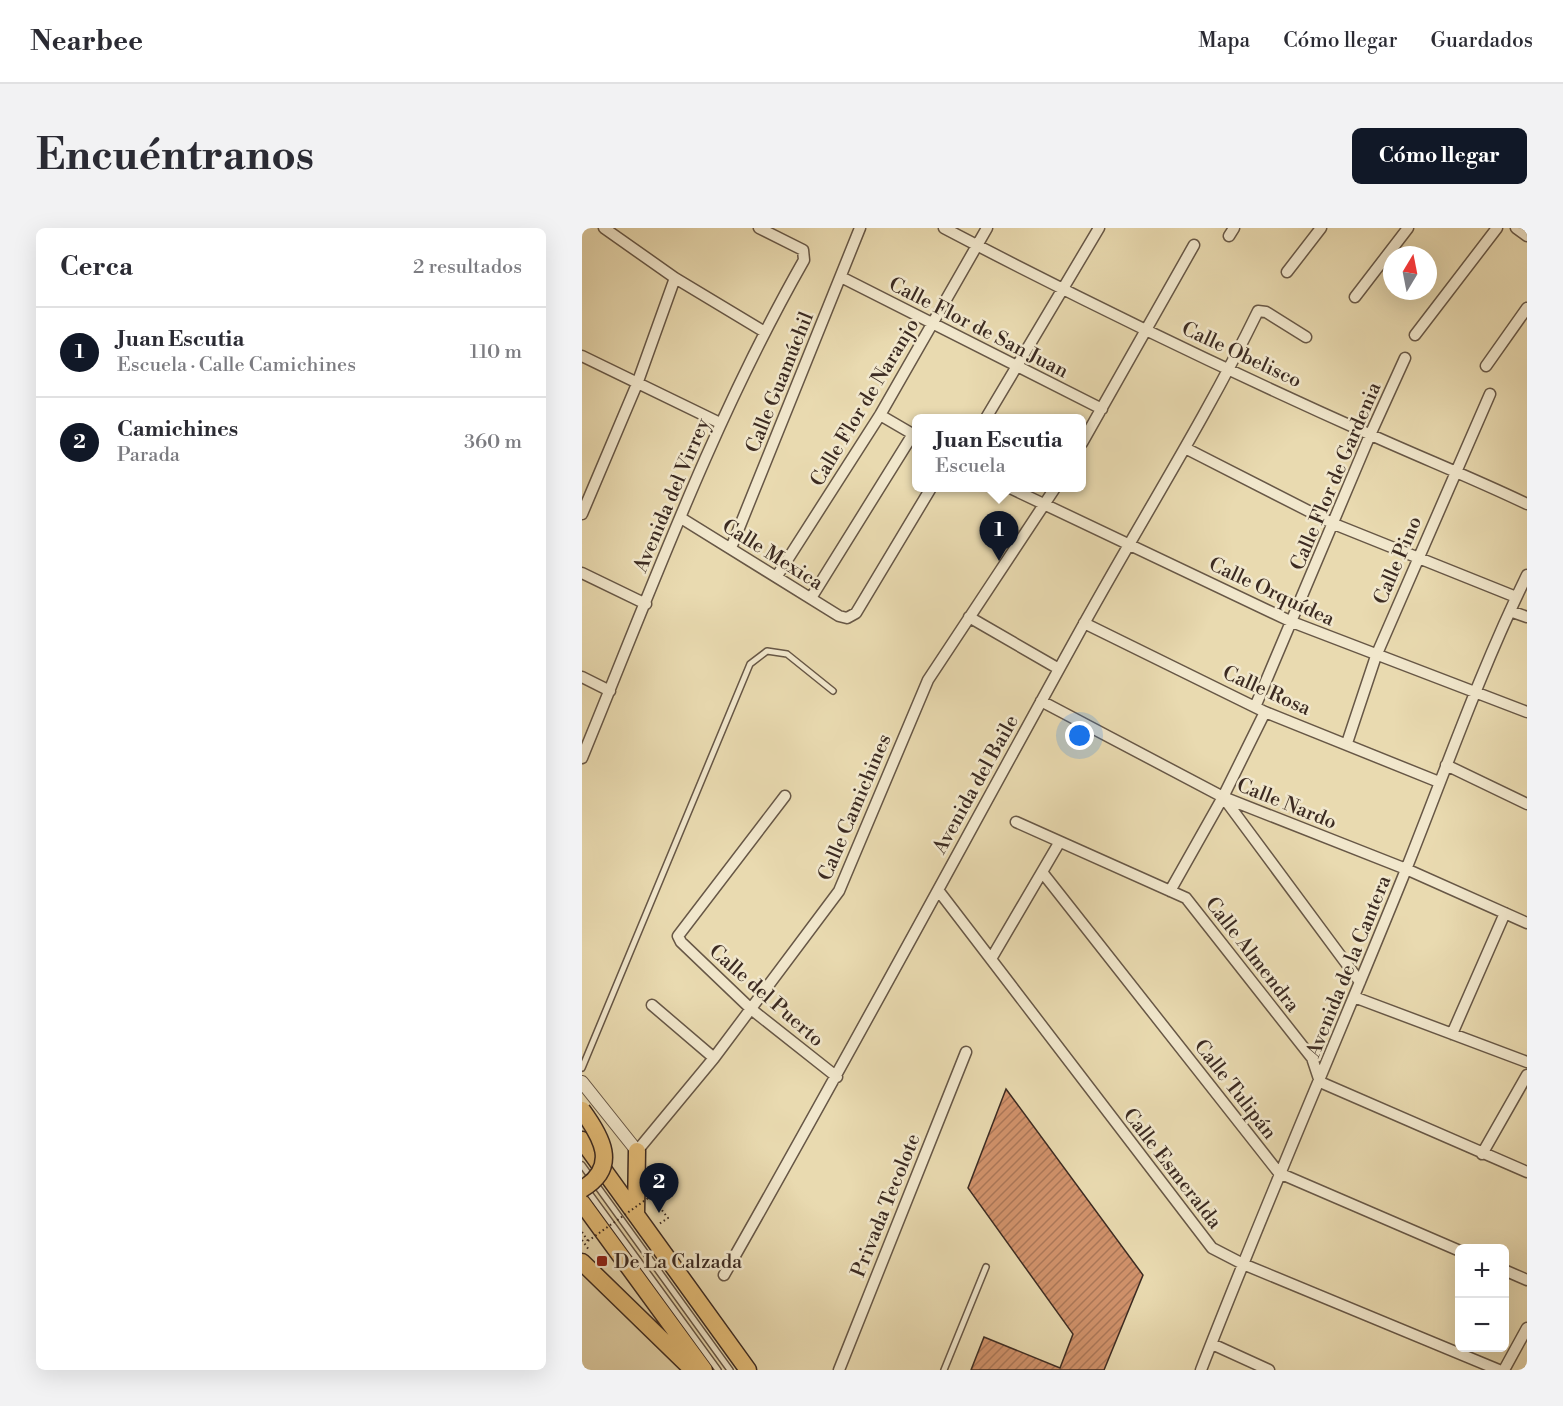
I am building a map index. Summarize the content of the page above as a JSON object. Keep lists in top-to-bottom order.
{
  "streets": {
    "street": [
      "Calle Flor de San Juan",
      "Calle Obelisco",
      "Calle Guamúchil",
      "Calle Flor de Naranjo",
      "Calle Flor de Gardenia",
      "Avenida del Virrey",
      "Calle Mexica",
      "Calle Pino",
      "Calle Orquídea",
      "Calle Rosa",
      "Avenida del Baile",
      "Calle Nardo",
      "Calle Camichines",
      "Calle Almendra",
      "Avenida de la Cantera",
      "Calle del Puerto",
      "Calle Tulipán",
      "Calle Esmeralda",
      "Privada Tecolote"
    ]
  },
  "crossings": [
    ["Calle Flor de San Juan", "Calle Guamúchil"],
    ["Calle Flor de San Juan", "Calle Flor de Naranjo"],
    ["Calle Obelisco", "Calle Flor de Naranjo"],
    ["Calle Obelisco", "Calle Flor de Gardenia"],
    ["Calle Obelisco", "Calle Pino"],
    ["Calle Obelisco", "Avenida del Baile"],
    ["Calle Guamúchil", "Calle Mexica"],
    ["Calle Flor de Naranjo", "Calle Mexica"],
    ["Calle Flor de Gardenia", "Calle Orquídea"],
    ["Calle Flor de Gardenia", "Calle Rosa"],
    ["Calle Flor de Gardenia", "Calle Nardo"],
    ["Calle Flor de Gardenia", "Calle Almendra"],
    ["Avenida del Virrey", "Calle Mexica"],
    ["Calle Pino", "Calle Orquídea"],
    ["Calle Pino", "Calle Rosa"],
    ["Calle Orquídea", "Avenida del Baile"],
    ["Calle Orquídea", "Calle Camichines"],
    ["Calle Orquídea", "Avenida de la Cantera"],
    ["Calle Rosa", "Avenida del Baile"],
    ["Calle Rosa", "Avenida de la Cantera"],
    ["Avenida del Baile", "Calle Nardo"],
    ["Avenida del Baile", "Calle del Puerto"],
    ["Avenida del Baile", "Calle Esmeralda"],
    ["Calle Nardo", "Avenida de la Cantera"],
    ["Calle Camichines", "Calle del Puerto"],
    ["Calle Almendra", "Avenida de la Cantera"],
    ["Avenida de la Cantera", "Calle Tulipán"],
    ["Avenida de la Cantera", "Calle Esmeralda"]
  ],
  "places": {
    "transit": ["De La Calzada"]
  },
  "north": "top",
  "page": {
    "header": "Nearbee",
    "nav": ["Mapa", "Cómo llegar", "Guardados"],
    "buttons": "Cómo llegar",
    "title": "Encuéntranos",
    "heading": ["Cerca", "2 resultados"],
    "list": [
      {
        "mark": "1",
        "name": "Juan Escutia",
        "note": "Escuela · Calle Camichines",
        "value": "110 m"
      },
      {
        "mark": "2",
        "name": "Camichines",
        "note": "Parada",
        "value": "360 m"
      }
    ],
    "popup": ["Juan Escutia", "Escuela"],
    "pins": ["1", "2"],
    "map_buttons": ["+", "−"]
  }
}
